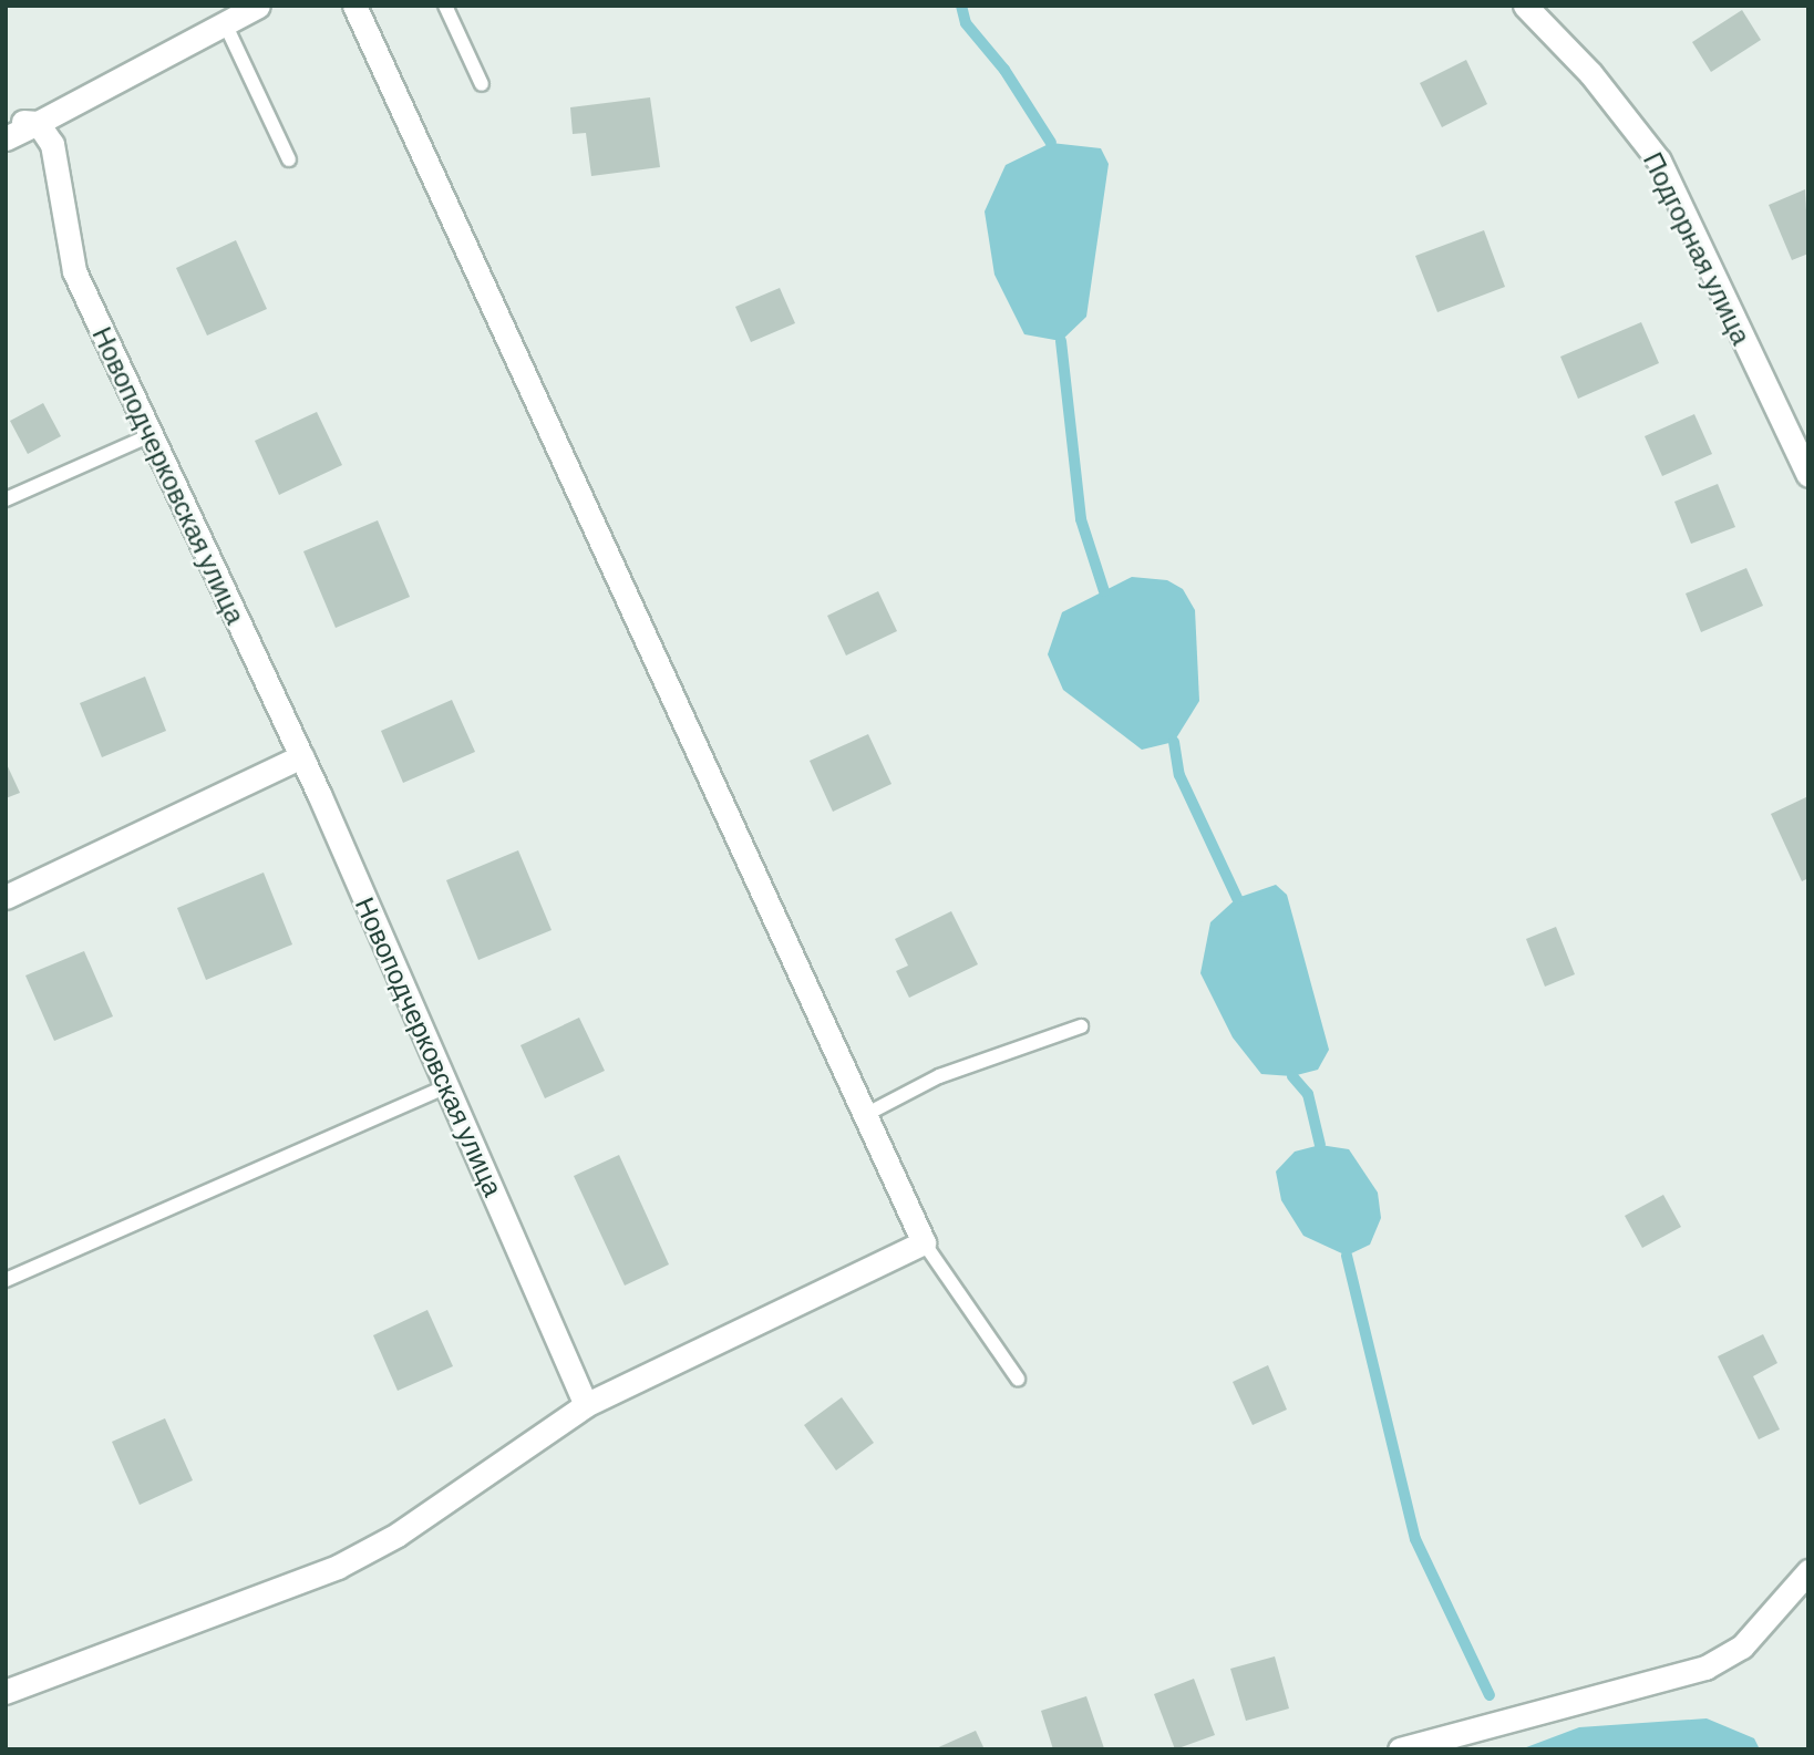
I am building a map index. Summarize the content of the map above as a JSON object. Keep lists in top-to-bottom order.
{
  "streets": {
    "street": ["Подгорная улица", "Новоподчерковская улица"]
  }
}
